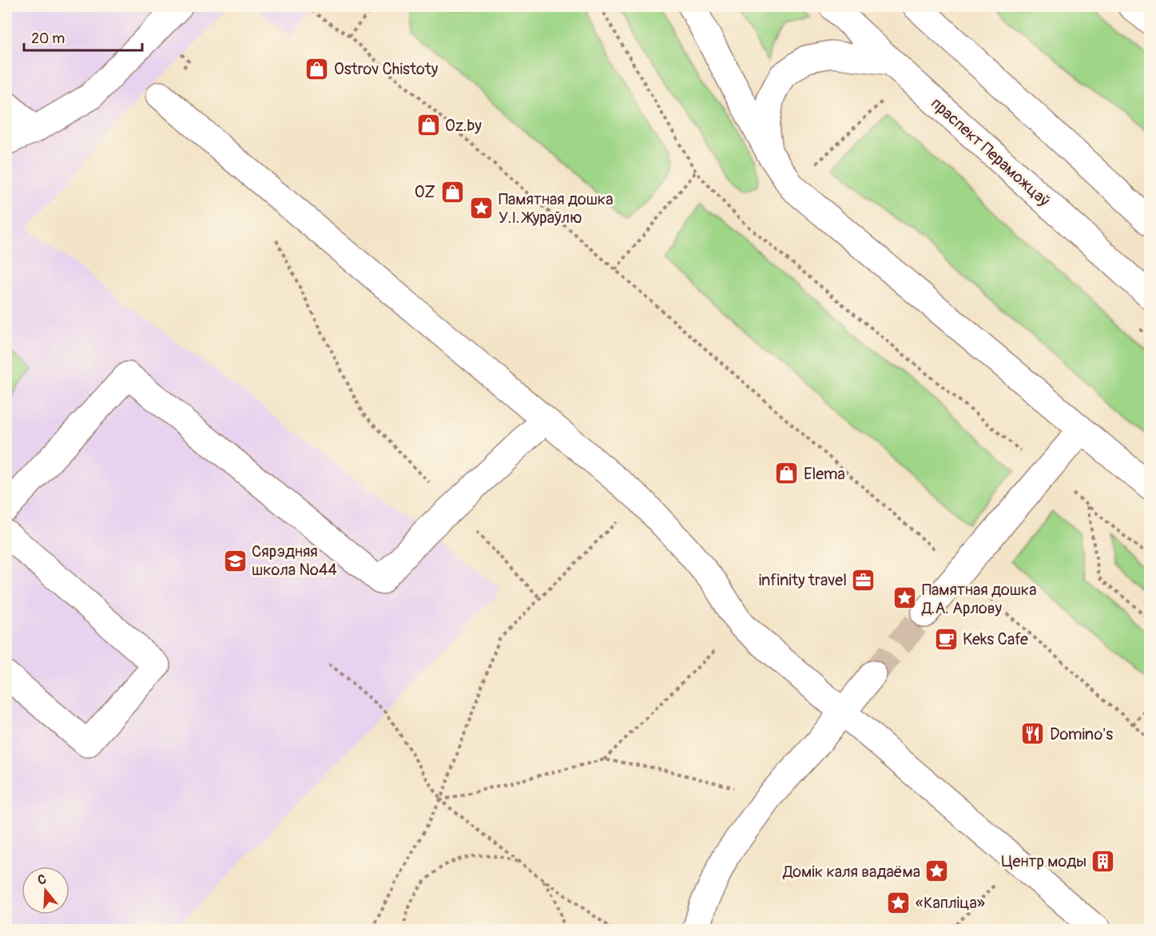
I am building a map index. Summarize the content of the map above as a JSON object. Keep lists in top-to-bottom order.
{
  "streets": {
    "main road": ["праспект Пераможцаў"]
  },
  "places": {
    "shop": [
      "Ostrov Chistoty",
      "Oz.by",
      "OZ",
      "Elema"
    ],
    "place": [
      "Памятная дошка У.І. Жураўлю",
      "Памятная дошка Д.А. Арлову",
      "Домік каля вадаёма",
      "«Капліца»"
    ],
    "school or university": ["Сярэдняя школа №44"],
    "office": ["infinity travel"],
    "cafe": ["Keks Cafe"],
    "restaurant": ["Domino's"],
    "building": ["Центр моды"]
  },
  "scale_bar": "20 m",
  "north": "top"
}
